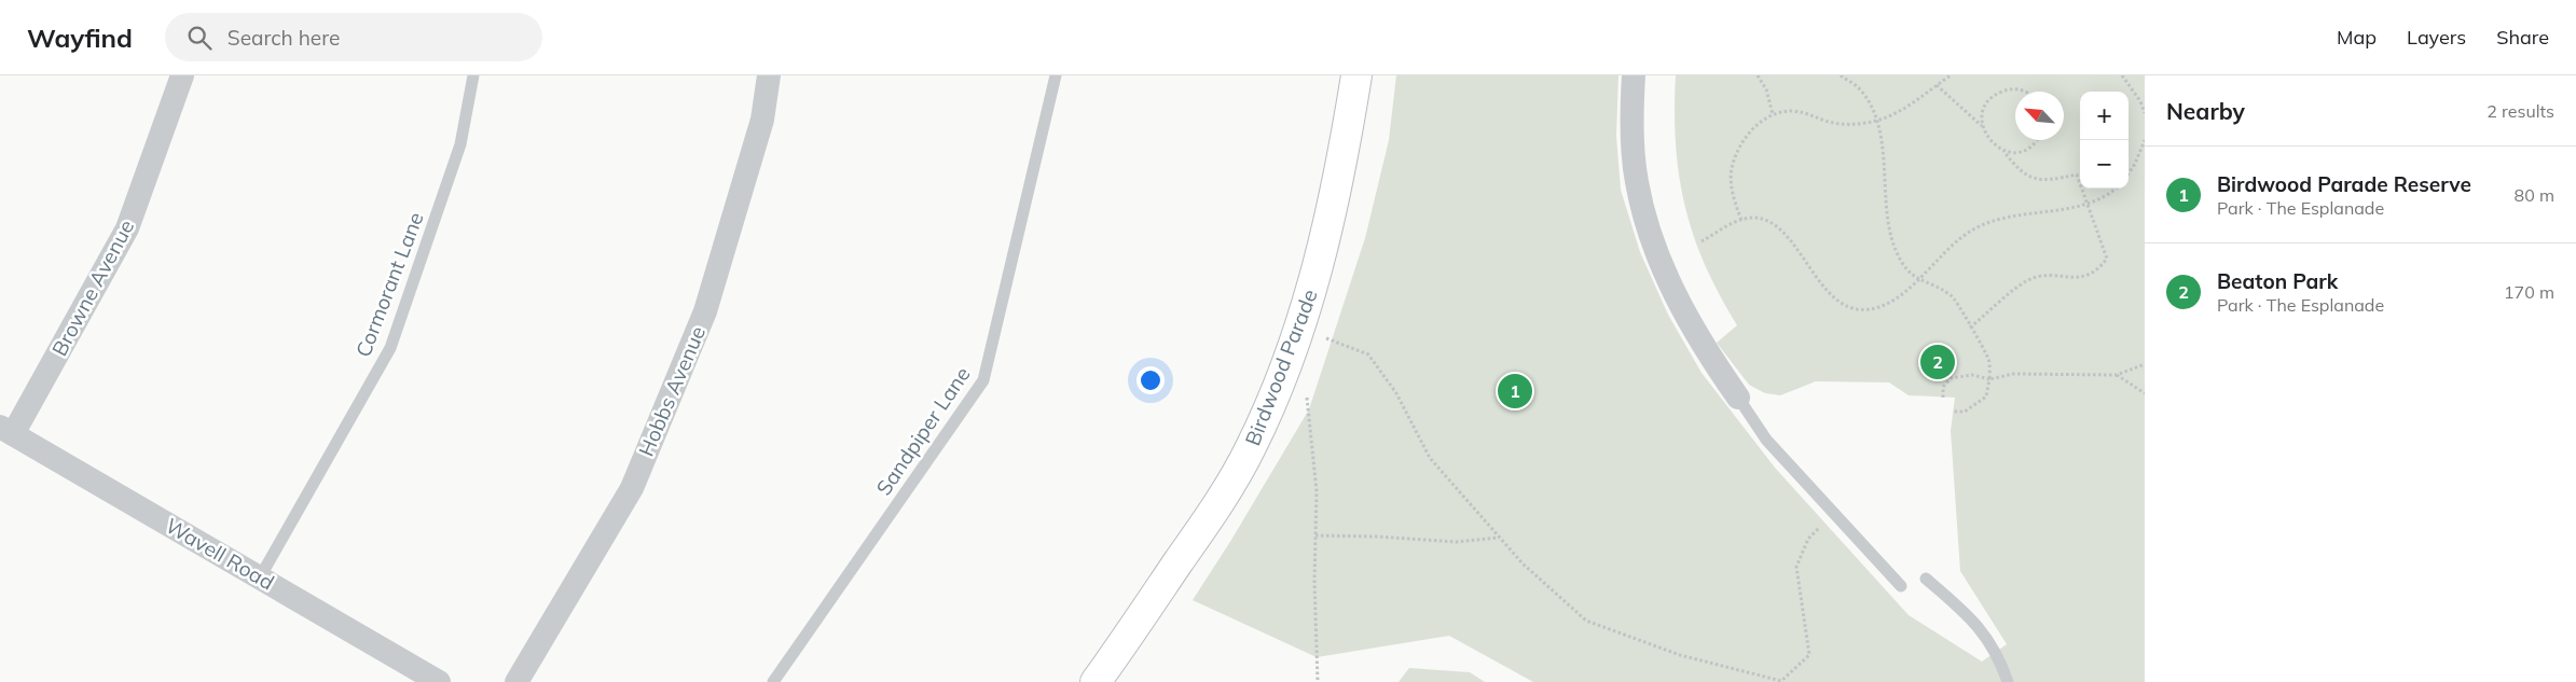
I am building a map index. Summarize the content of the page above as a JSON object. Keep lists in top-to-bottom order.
{
  "streets": {
    "street": [
      "Browne Avenue",
      "Birdwood Parade",
      "Hobbs Avenue",
      "Wavell Road"
    ],
    "lane": ["Cormorant Lane", "Sandpiper Lane"]
  },
  "crossings": [
    ["Cormorant Lane", "Wavell Road"],
    ["Browne Avenue", "Wavell Road"]
  ],
  "north": "top left",
  "page": {
    "header": "Wayfind",
    "search": "Search here",
    "nav": ["Map", "Layers", "Share"],
    "heading": ["Nearby", "2 results"],
    "map_buttons": ["+", "−"],
    "list": [
      {
        "mark": "1",
        "name": "Birdwood Parade Reserve",
        "note": "Park · The Esplanade",
        "value": "80 m"
      },
      {
        "mark": "2",
        "name": "Beaton Park",
        "note": "Park · The Esplanade",
        "value": "170 m"
      }
    ],
    "pins": ["2", "1"]
  }
}
